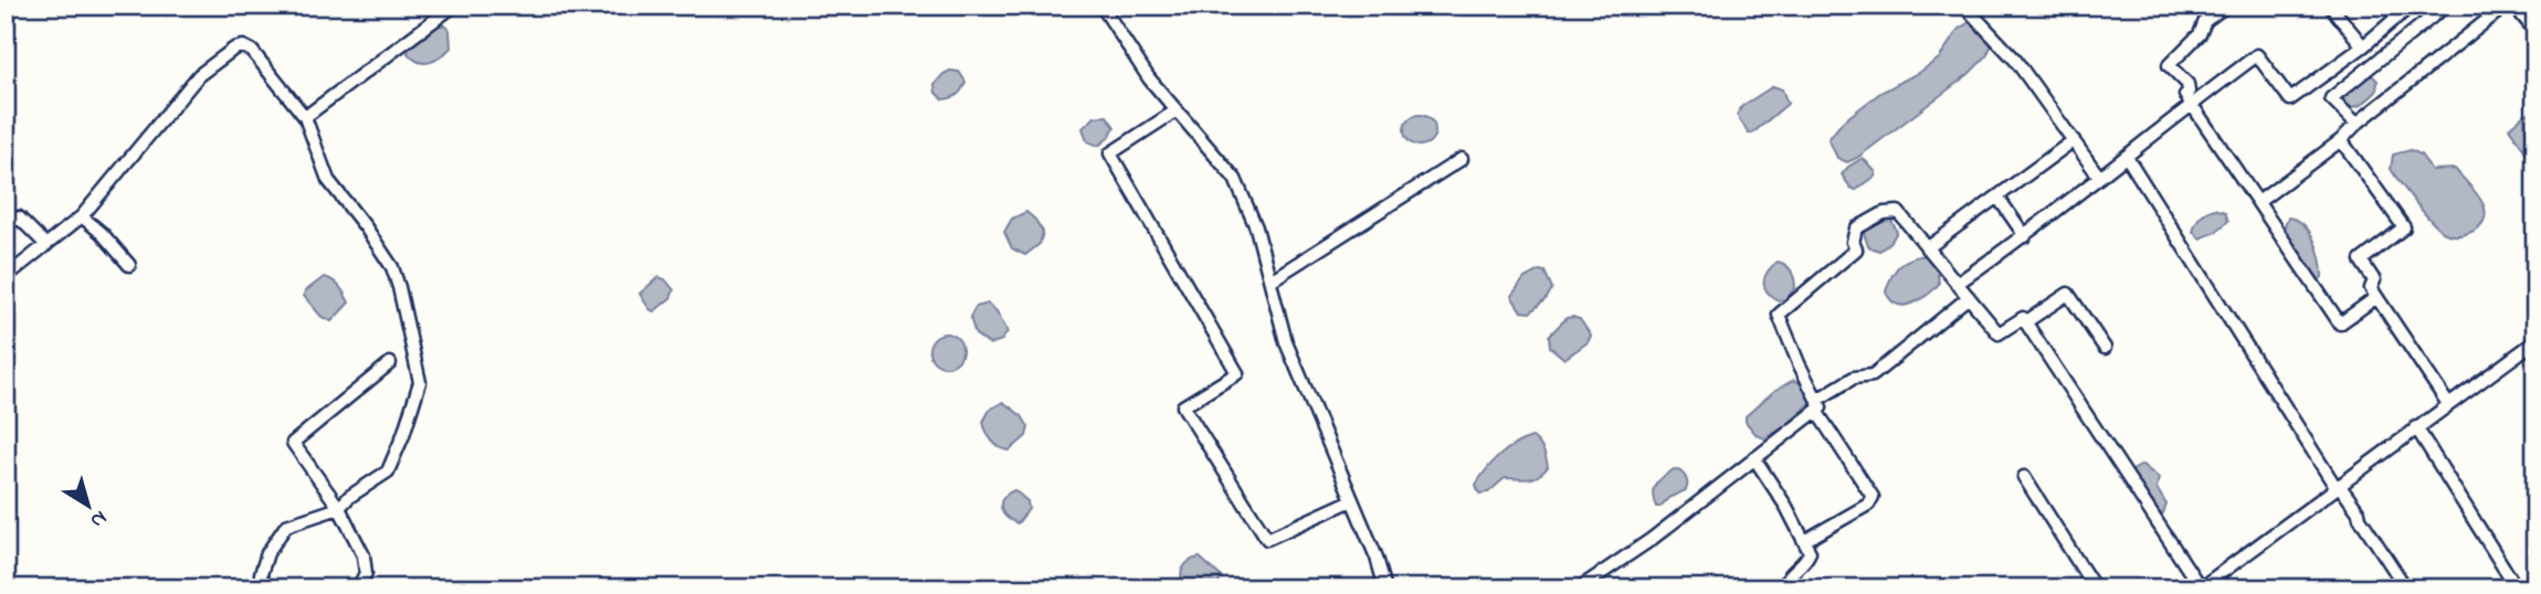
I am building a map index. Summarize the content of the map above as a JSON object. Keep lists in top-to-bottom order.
{
  "north": "bottom right"
}
